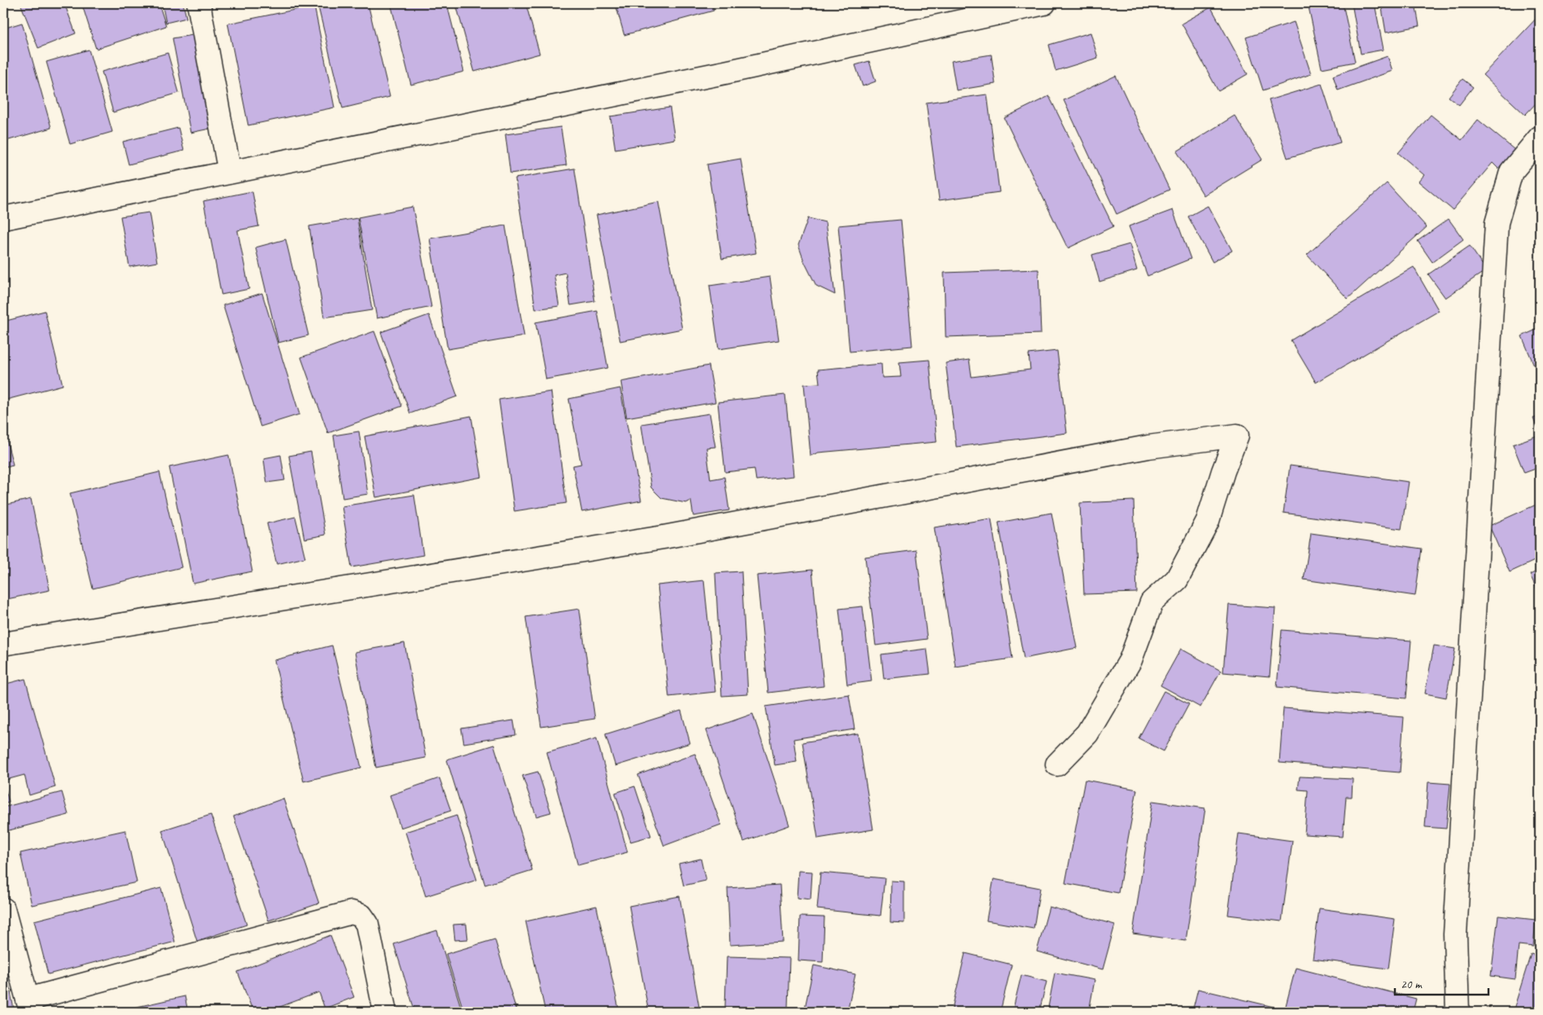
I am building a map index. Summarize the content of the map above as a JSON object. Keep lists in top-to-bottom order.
{
  "scale_bar": "20 m"
}
